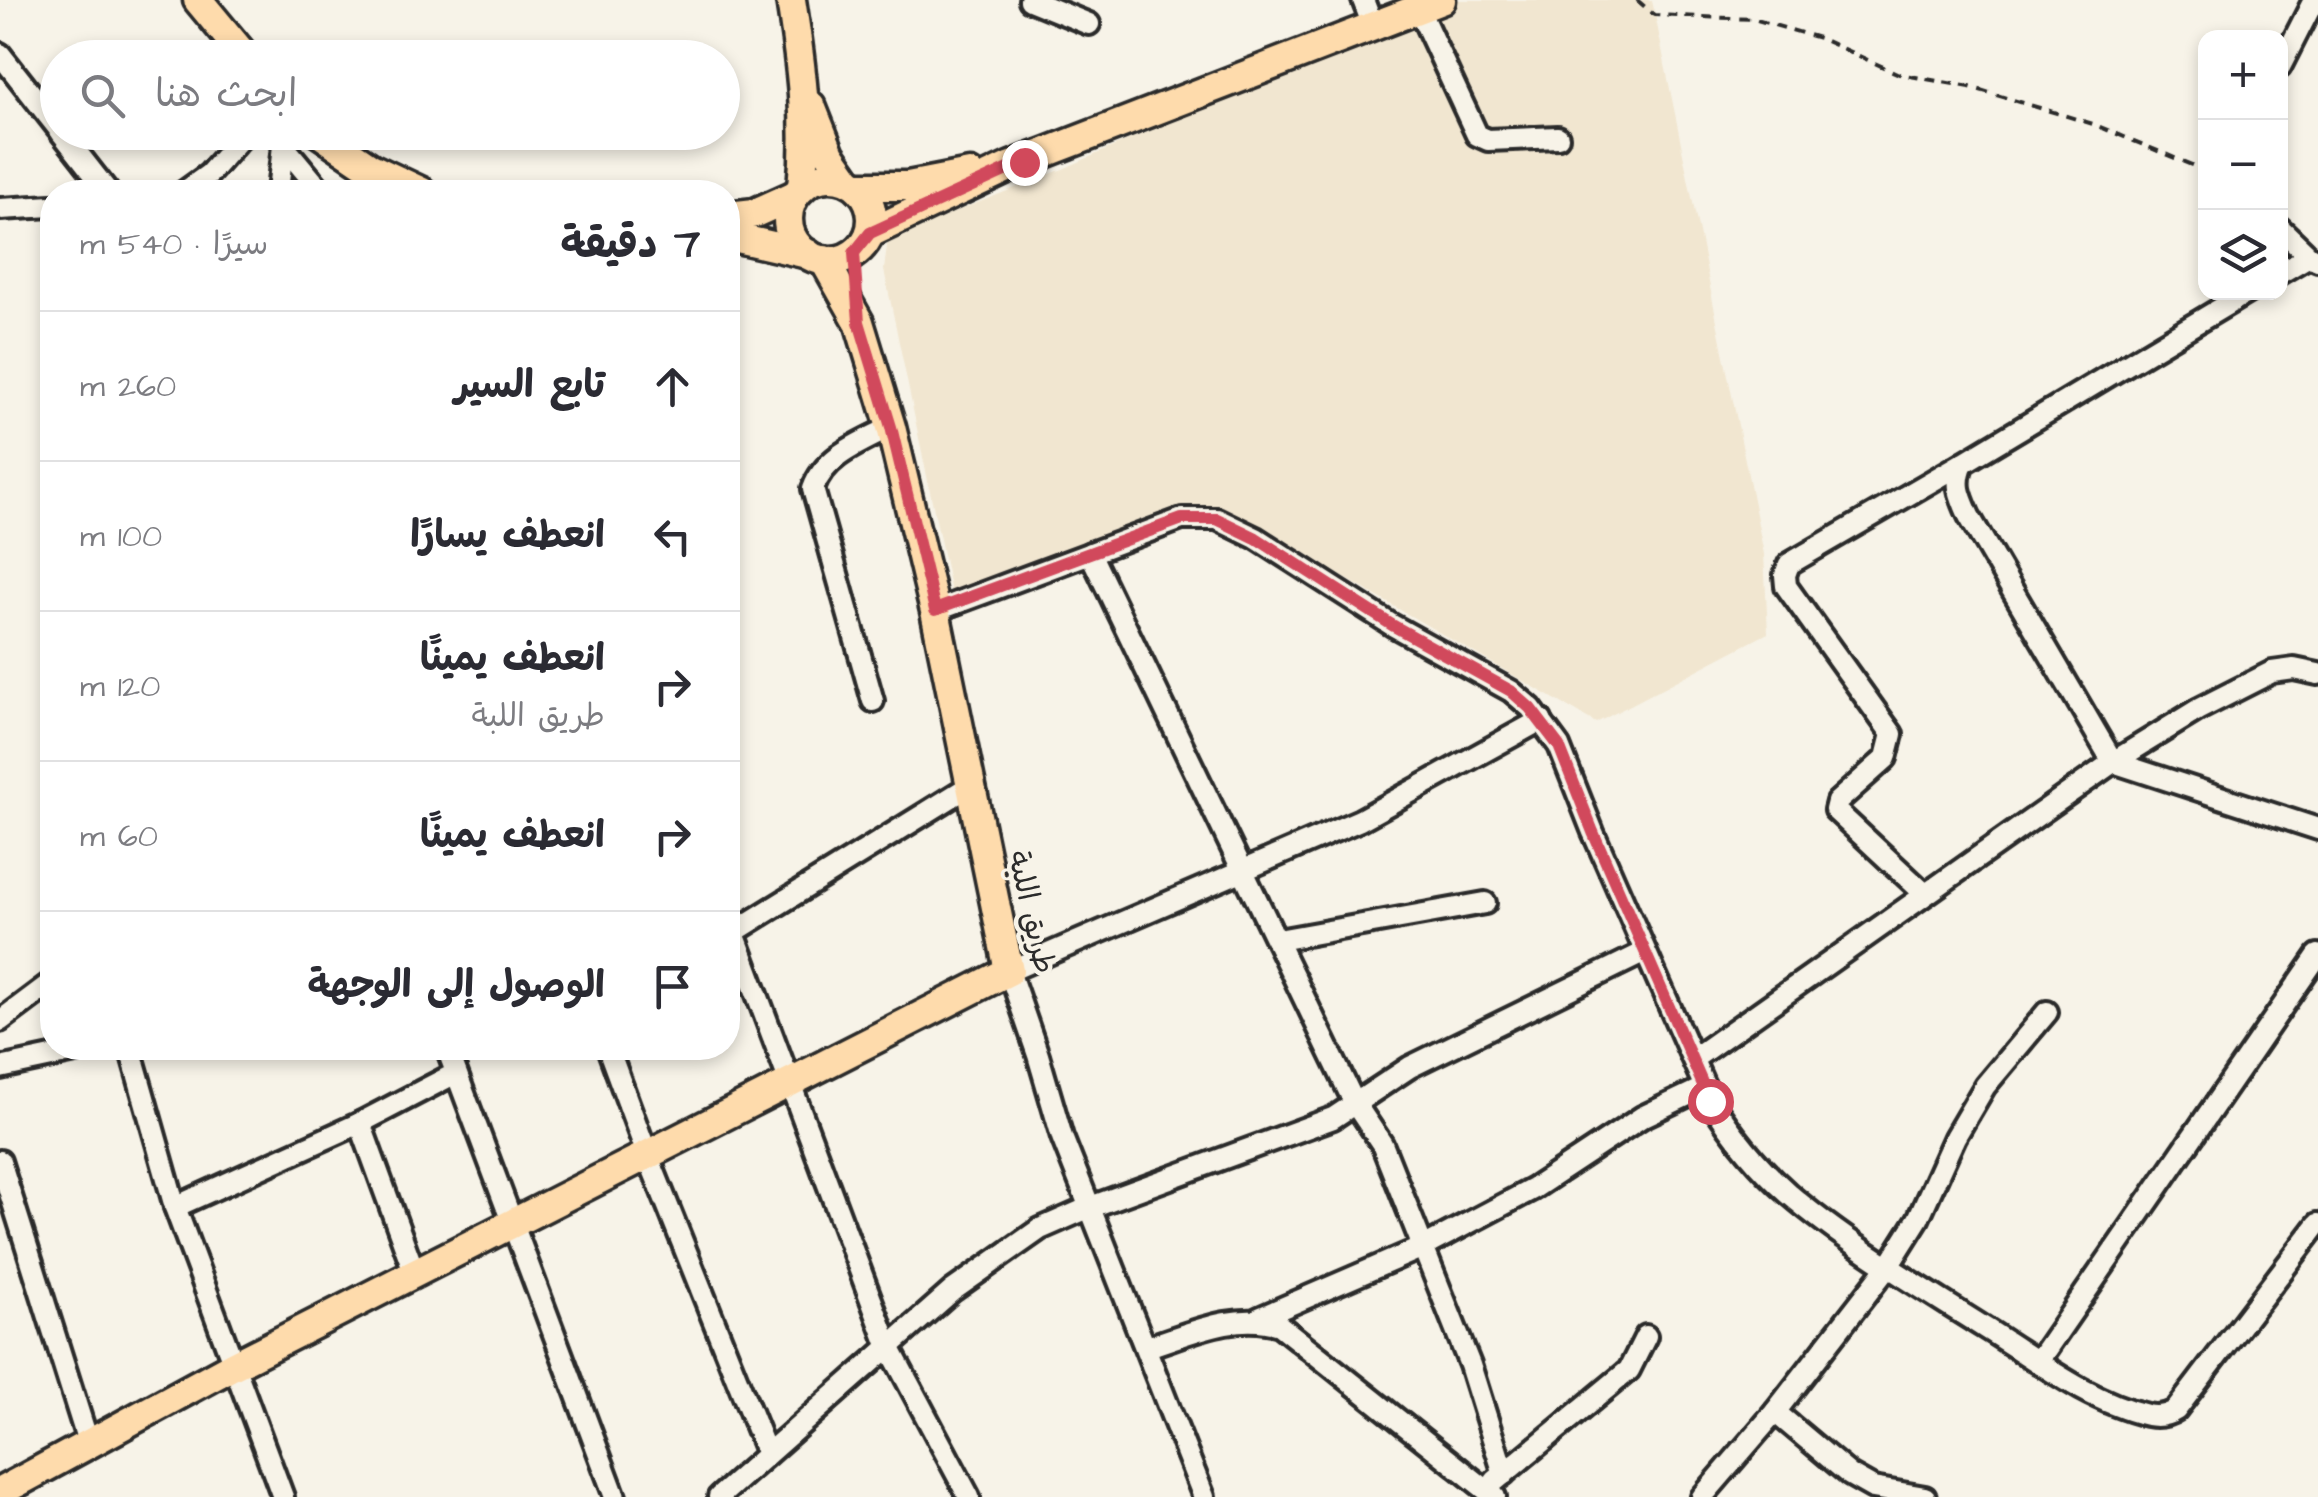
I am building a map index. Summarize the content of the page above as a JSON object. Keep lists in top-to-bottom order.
{
  "streets": {
    "main road": ["طريق اللبة"]
  },
  "page": {
    "map_buttons": ["+", "−"],
    "search": "ابحث هنا",
    "heading": ["7 دقيقة", "سيرًا · 540 m"],
    "list": [
      ["تابع السير", "260 m"],
      ["انعطف يسارًا", "100 m"],
      ["انعطف يمينًا", "طريق اللبة", "120 m"],
      ["انعطف يمينًا", "60 m"],
      "الوصول إلى الوجهة"
    ]
  }
}
